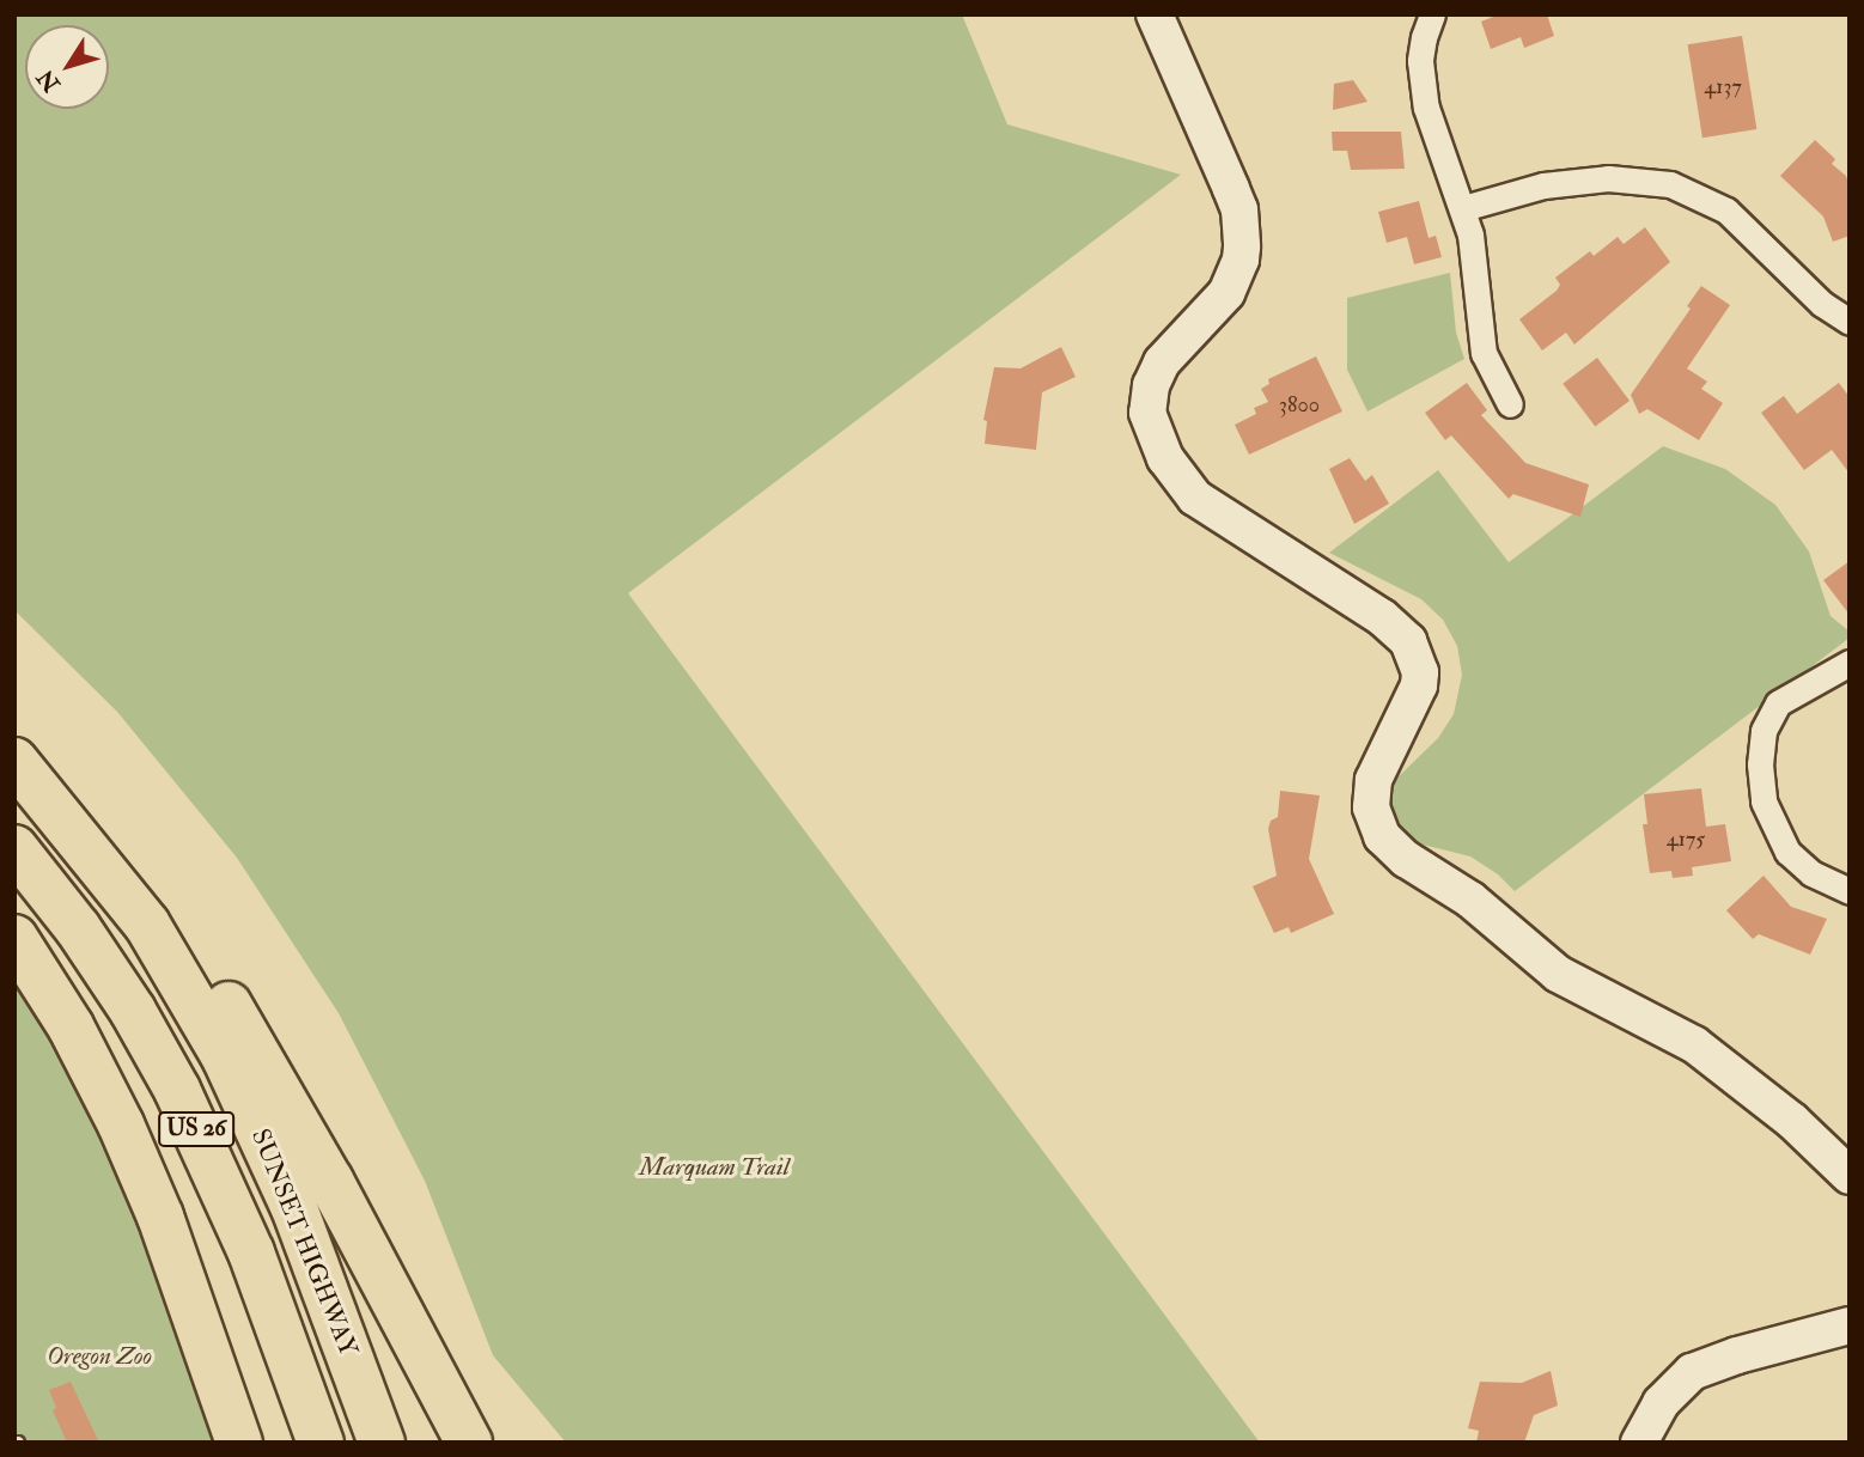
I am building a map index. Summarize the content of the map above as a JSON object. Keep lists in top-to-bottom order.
{
  "streets": {
    "highway": ["US 26", "SUNSET HIGHWAY"]
  },
  "parks": ["Marquam Trail", "Oregon Zoo"],
  "house_numbers": ["4137", "3800", "4175"],
  "north": "bottom left"
}
